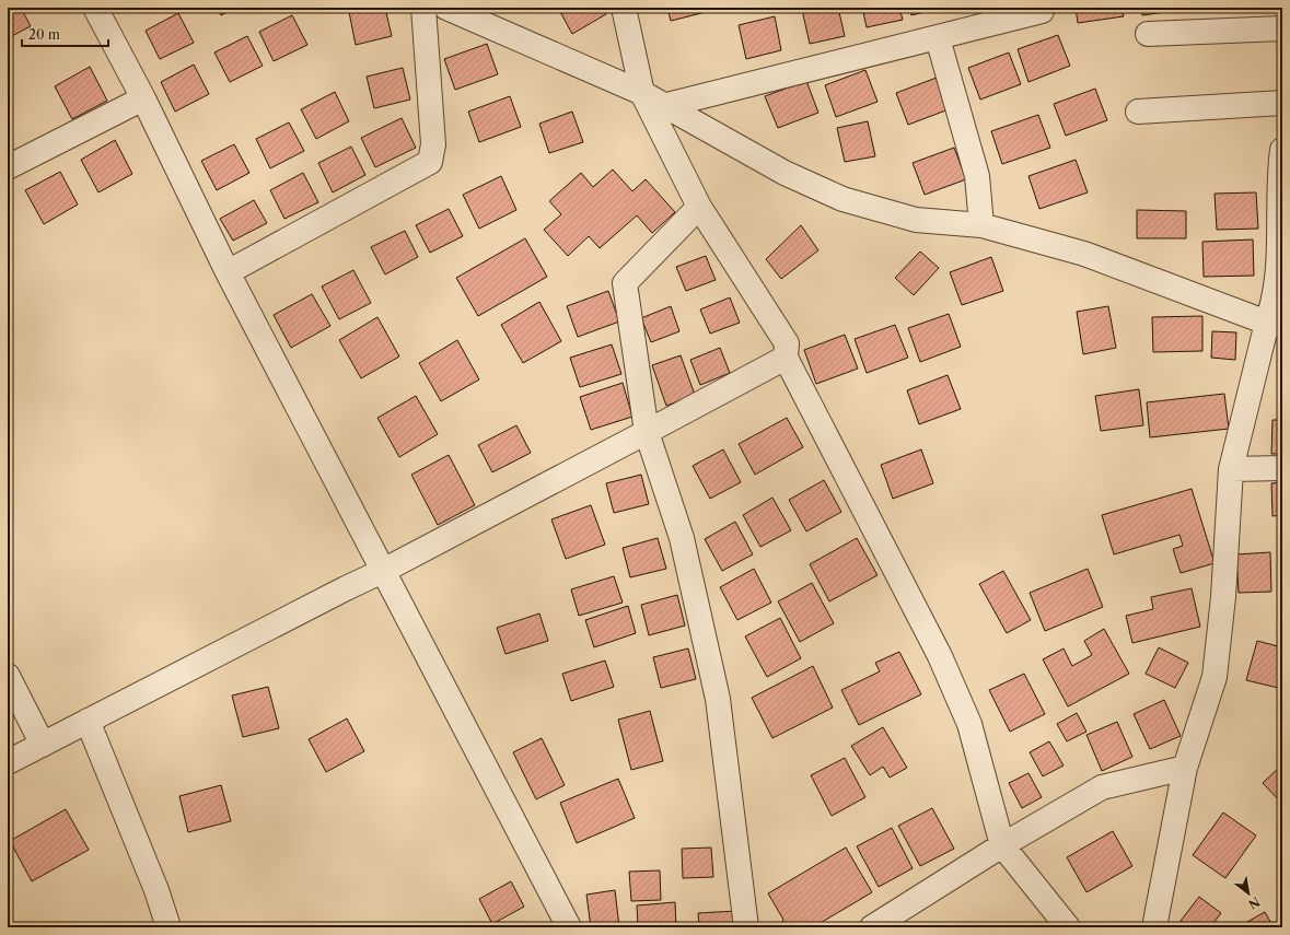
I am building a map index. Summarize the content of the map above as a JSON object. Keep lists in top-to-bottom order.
{
  "scale_bar": "20 m",
  "north": "bottom right"
}
